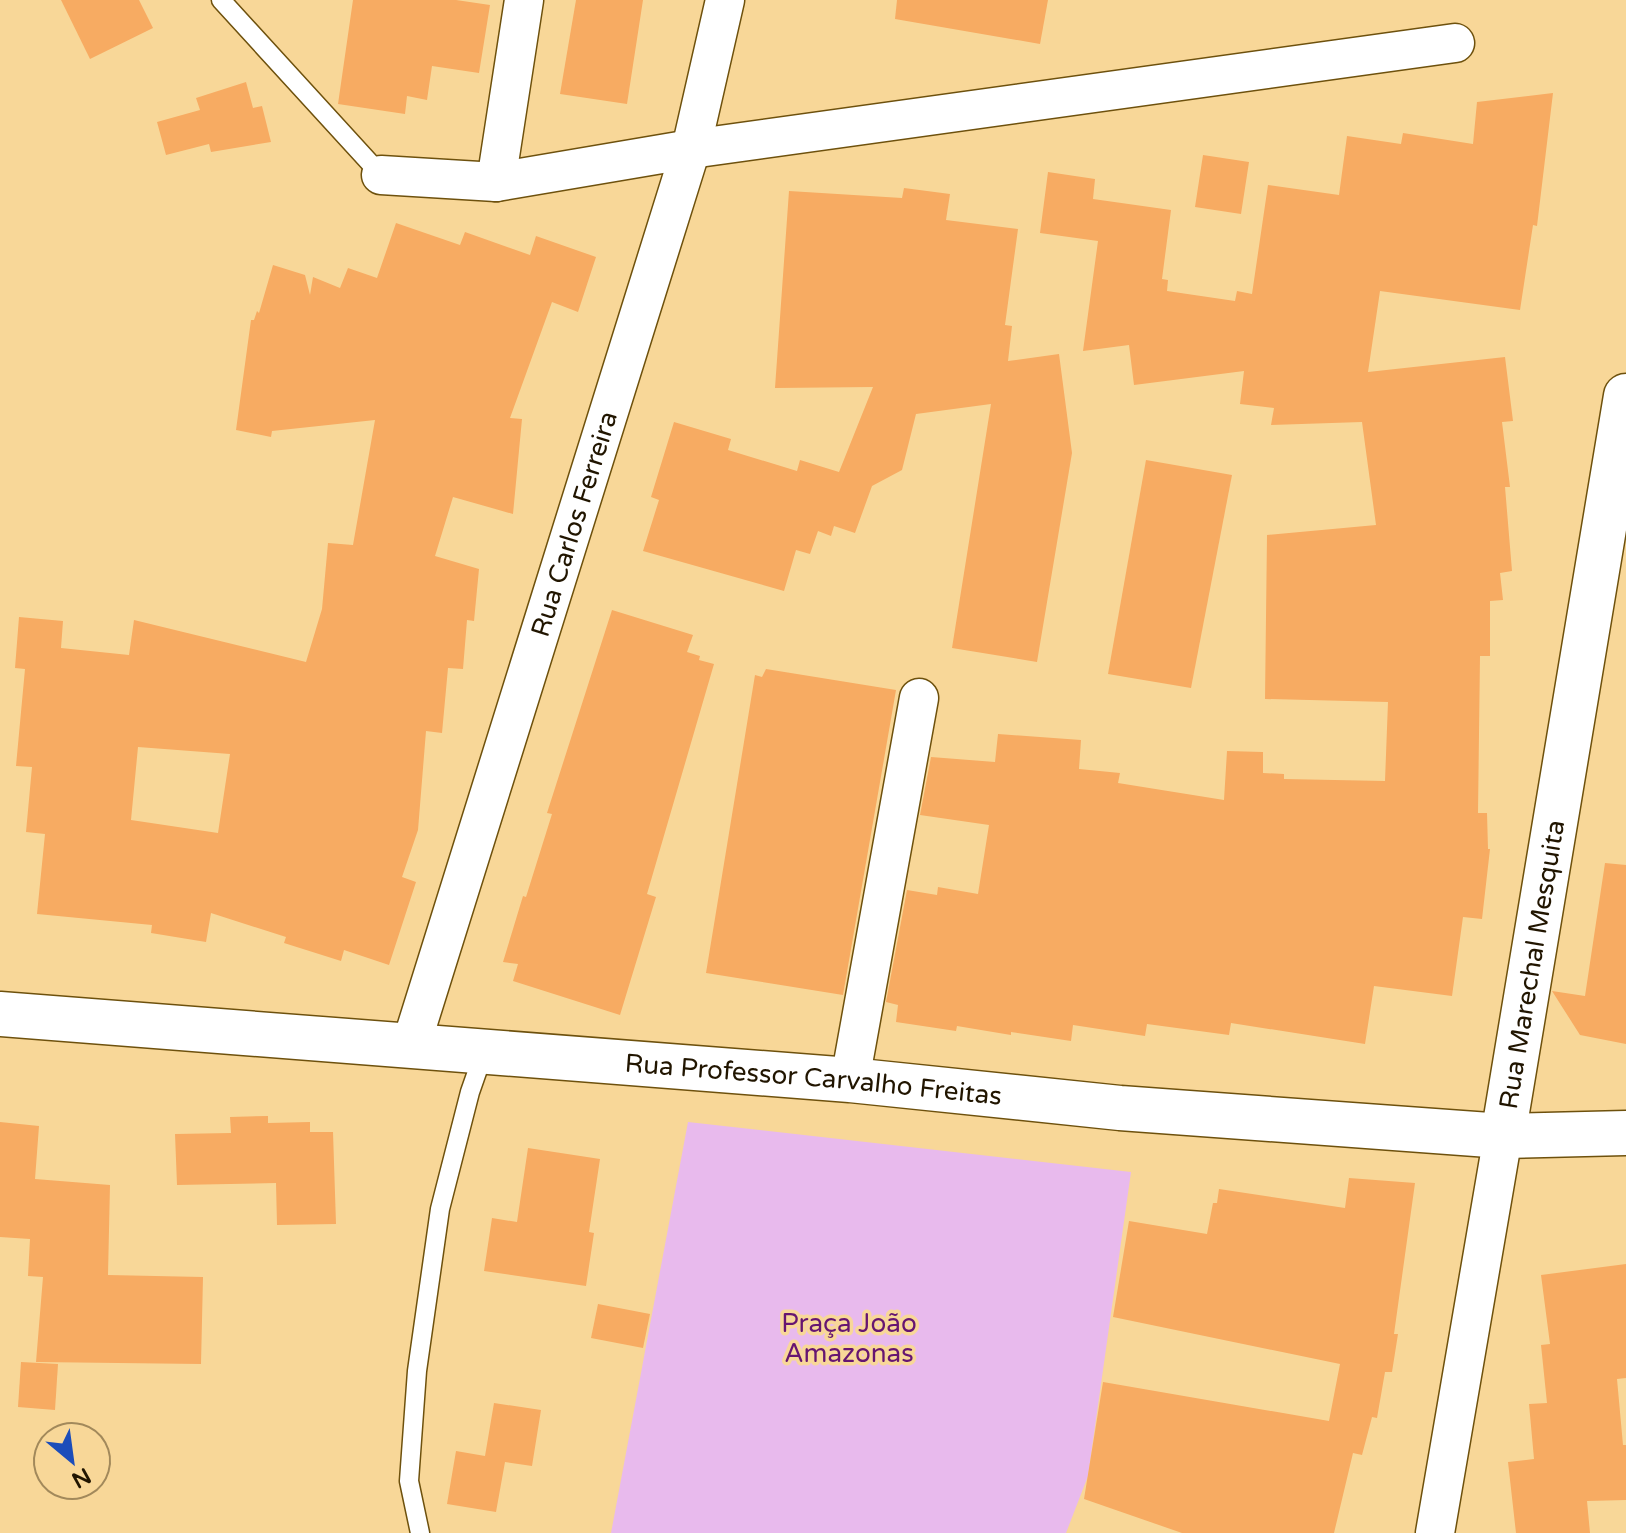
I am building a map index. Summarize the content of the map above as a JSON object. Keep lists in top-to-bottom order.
{
  "streets": {
    "street": ["Rua Carlos Ferreira", "Rua Marechal Mesquita", "Rua Professor Carvalho Freitas"]
  },
  "crossings": [
    ["Rua Carlos Ferreira", "Rua Professor Carvalho Freitas"],
    ["Rua Marechal Mesquita", "Rua Professor Carvalho Freitas"]
  ],
  "parks": ["Praça João Amazonas"],
  "north": "bottom right"
}
